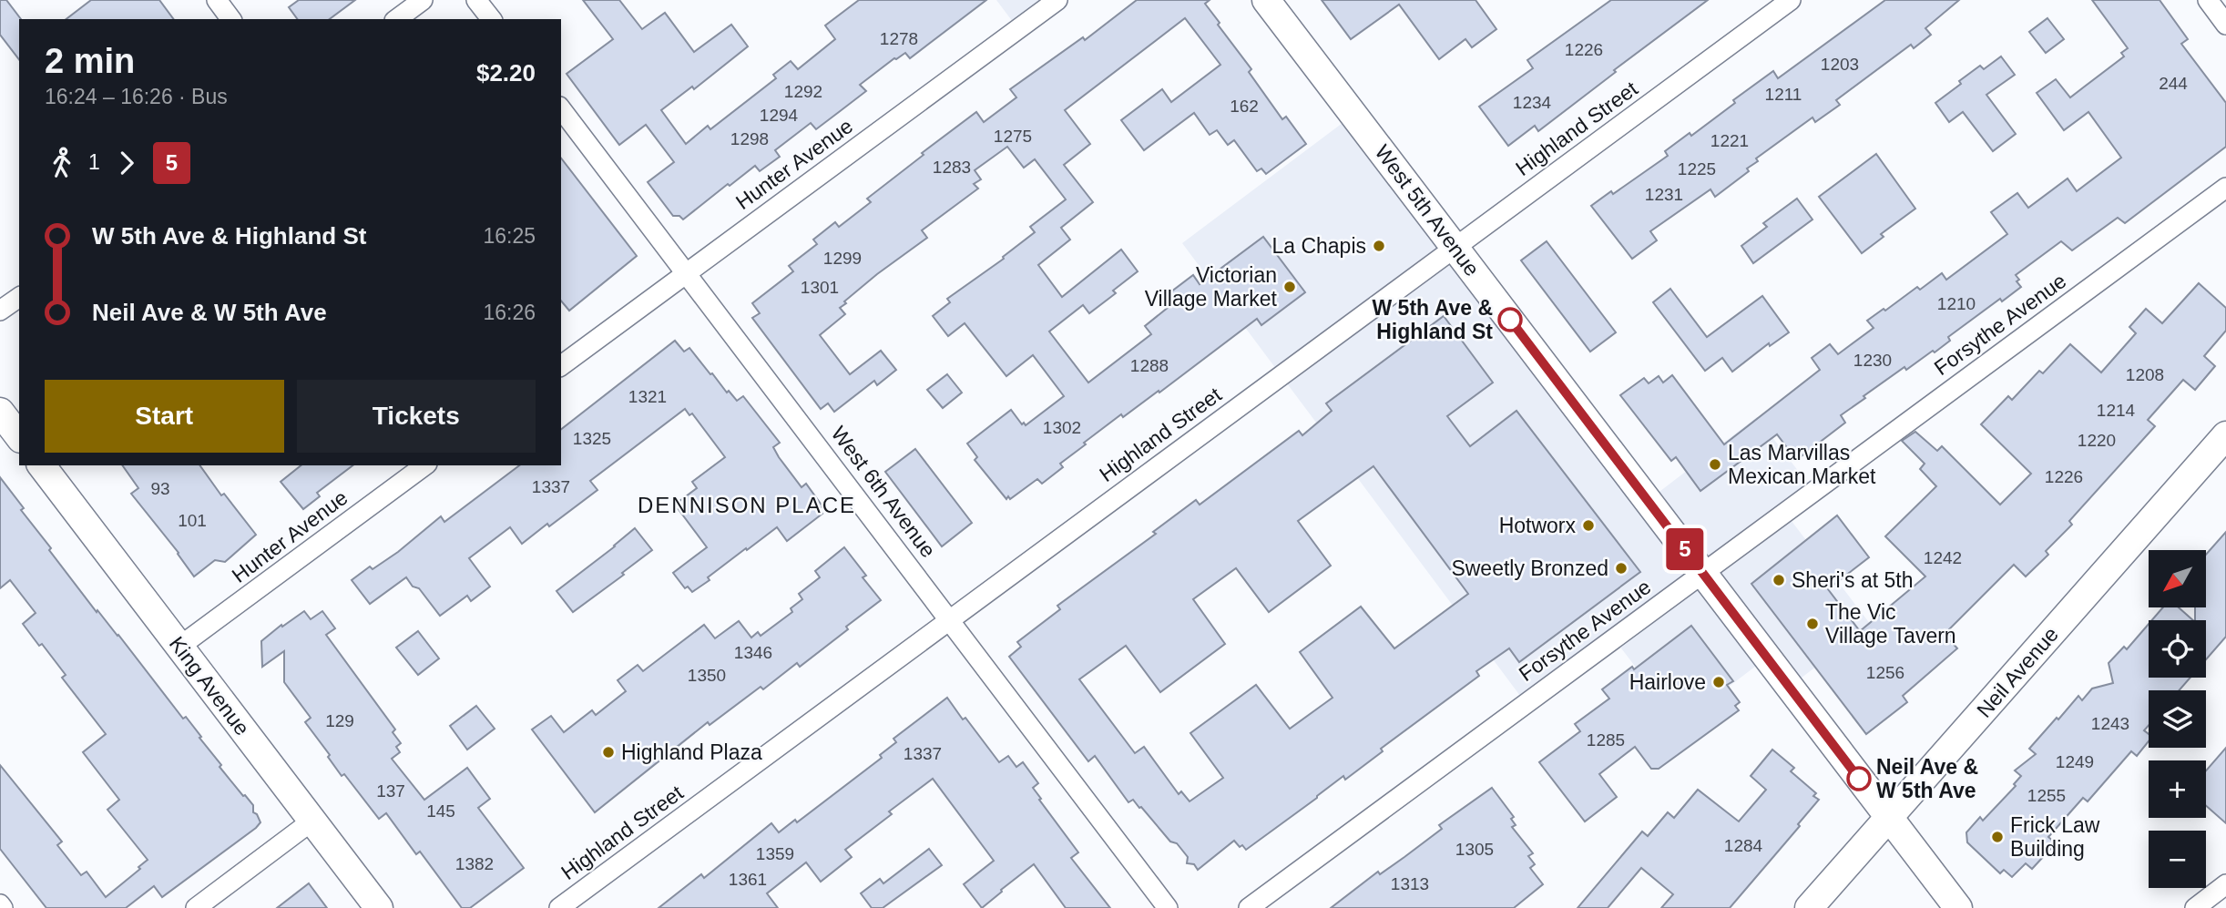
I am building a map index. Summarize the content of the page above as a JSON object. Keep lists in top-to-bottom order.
{
  "streets": {
    "street": [
      "Highland Street",
      "Hunter Avenue",
      "West 5th Avenue",
      "Forsythe Avenue",
      "West 6th Avenue",
      "Neil Avenue",
      "King Avenue"
    ]
  },
  "crossings": [
    ["Highland Street", "West 5th Avenue"],
    ["Highland Street", "West 6th Avenue"],
    ["Hunter Avenue", "West 6th Avenue"],
    ["Hunter Avenue", "King Avenue"],
    ["West 5th Avenue", "Forsythe Avenue"],
    ["West 5th Avenue", "Neil Avenue"]
  ],
  "districts": ["DENNISON PLACE"],
  "places": [
    "La Chapis",
    "Victorian Village Market",
    "W 5th Ave & Highland St",
    "Las Marvillas Mexican Market",
    "Hotworx",
    "Sweetly Bronzed",
    "Sheri's at 5th",
    "The Vic Village Tavern",
    "Hairlove",
    "Highland Plaza",
    "Neil Ave & W 5th Ave",
    "Frick Law Building"
  ],
  "lines": ["bus line 5"],
  "house_numbers": [
    "1278",
    "1226",
    "1203",
    "244",
    "1292",
    "1211",
    "1234",
    "162",
    "1294",
    "1275",
    "1298",
    "1221",
    "1283",
    "1225",
    "1231",
    "1299",
    "1301",
    "1210",
    "1230",
    "1288",
    "1208",
    "1321",
    "1214",
    "1302",
    "1325",
    "1220",
    "1226",
    "1337",
    "93",
    "101",
    "1242",
    "1346",
    "1256",
    "1350",
    "129",
    "1243",
    "1285",
    "1337",
    "1249",
    "137",
    "1255",
    "145",
    "1284",
    "1305",
    "1359",
    "1382",
    "1361",
    "1313"
  ],
  "north": "bottom left",
  "page": {
    "on_map": "5",
    "heading": ["2 min", "16:24 – 16:26 · Bus", "$2.20"],
    "legs": ["1", "5"],
    "list": [
      {
        "name": "W 5th Ave & Highland St",
        "value": "16:25"
      },
      {
        "name": "Neil Ave & W 5th Ave",
        "value": "16:26"
      }
    ],
    "buttons": ["Start", "Tickets"],
    "map_buttons": ["+", "−"]
  }
}
